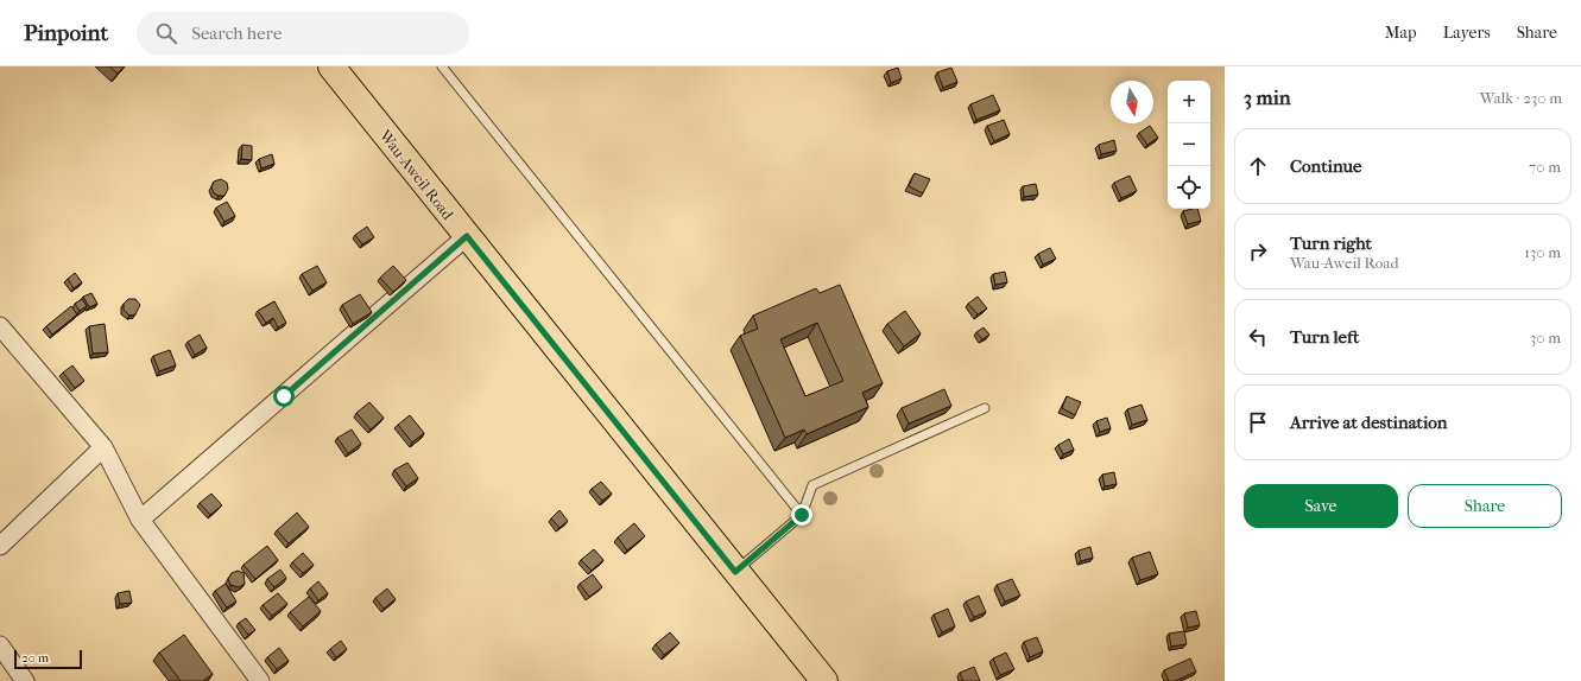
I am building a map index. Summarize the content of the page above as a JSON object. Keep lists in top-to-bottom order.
{
  "streets": {
    "main road": ["Wau-Aweil Road"]
  },
  "scale_bar": "20 m",
  "north": "bottom",
  "page": {
    "header": "Pinpoint",
    "search": "Search here",
    "nav": ["Map", "Layers", "Share"],
    "heading": ["3 min", "Walk · 230 m"],
    "map_buttons": ["+", "−"],
    "list": [
      ["Continue", "70 m"],
      ["Turn right", "Wau-Aweil Road", "130 m"],
      ["Turn left", "30 m"],
      "Arrive at destination"
    ],
    "buttons": ["Save", "Share"],
    "scale": "20 m"
  }
}
